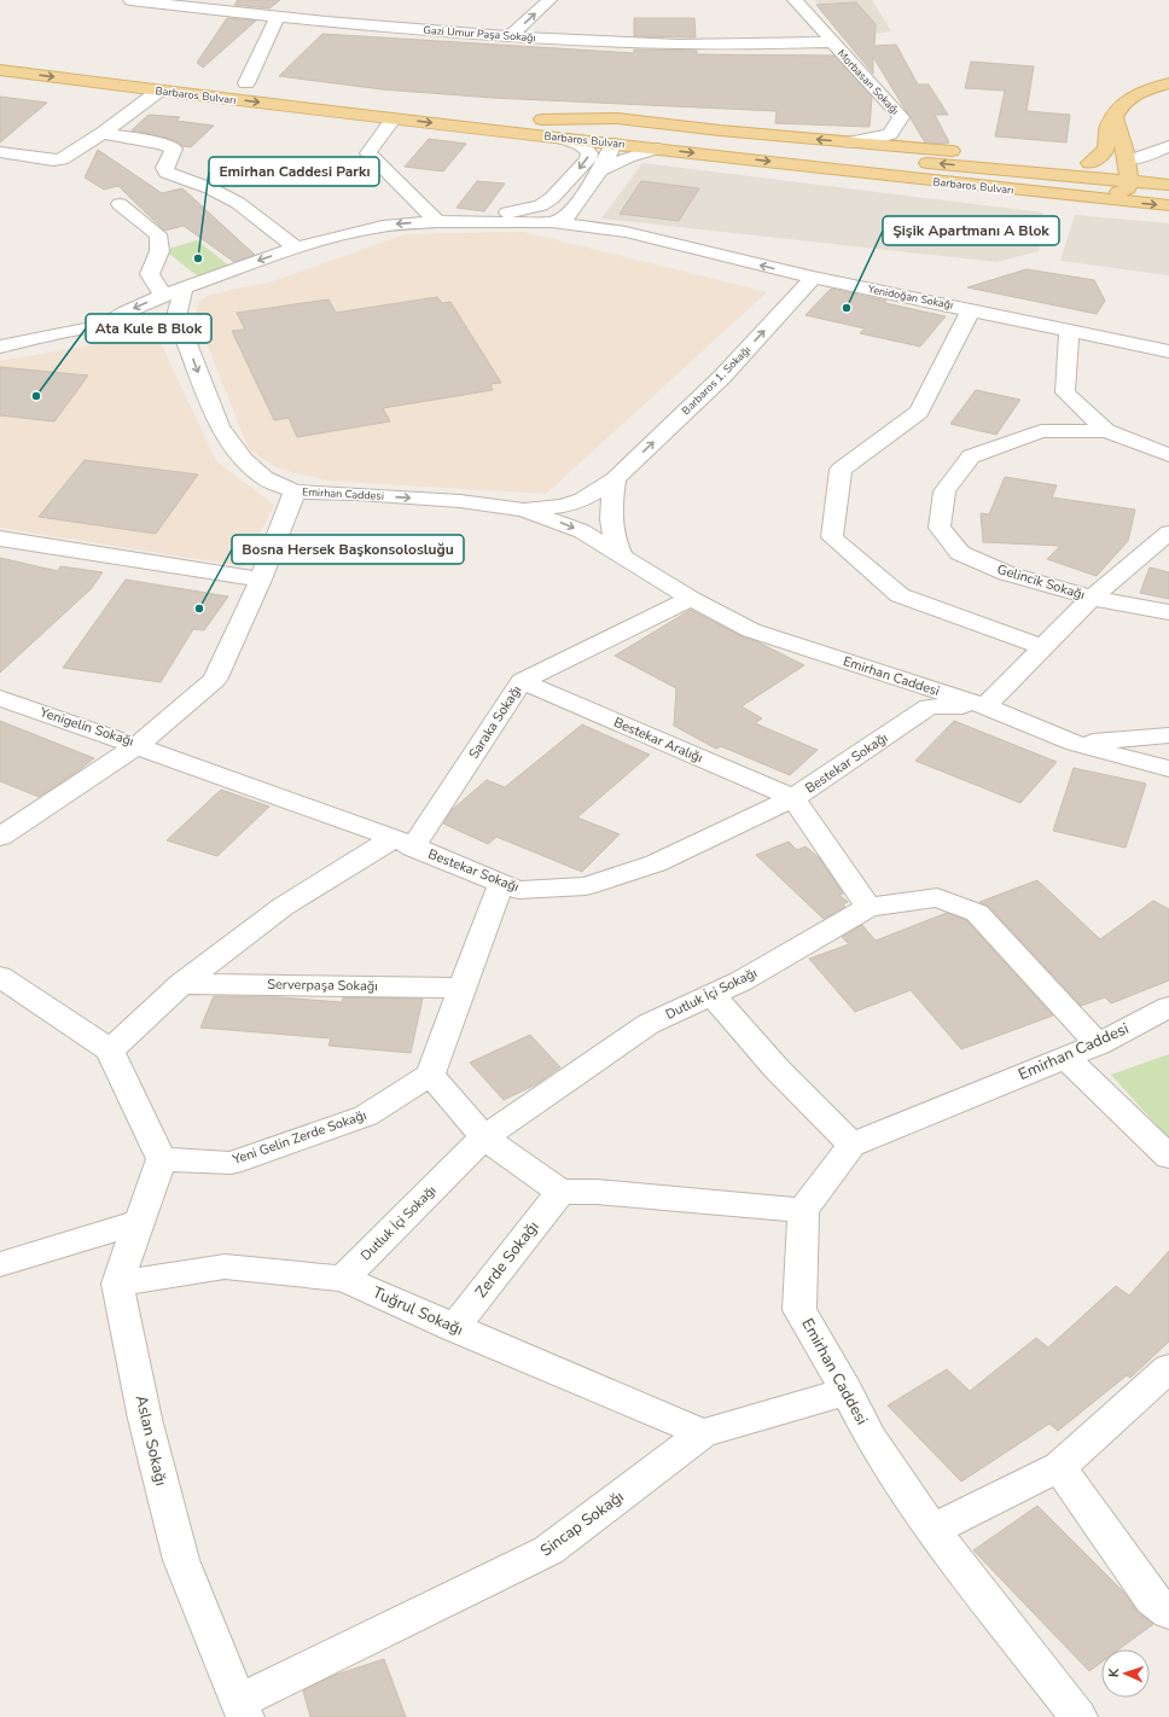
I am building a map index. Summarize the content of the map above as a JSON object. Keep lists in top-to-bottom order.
{
  "streets": {
    "main road": ["Barbaros Bulvarı"],
    "street": [
      "Gazi Umur Paşa Sokağı",
      "Morbasan Sokağı",
      "Yenidoğan Sokağı",
      "Barbaros 1. Sokağı",
      "Emirhan Caddesi",
      "Gelincik Sokağı",
      "Saraka Sokağı",
      "Yenigelin Sokağı",
      "Bestekar Aralığı",
      "Bestekar Sokağı",
      "Serverpaşa Sokağı",
      "Dutluk İçi Sokağı",
      "Yeni Gelin Zerde Sokağı",
      "Zerde Sokağı",
      "Tuğrul Sokağı",
      "Aslan Sokağı",
      "Sincap Sokağı"
    ]
  },
  "crossings": [
    ["Gazi Umur Paşa Sokağı", "Morbasan Sokağı"],
    ["Yenidoğan Sokağı", "Barbaros 1. Sokağı"],
    ["Barbaros 1. Sokağı", "Emirhan Caddesi"],
    ["Emirhan Caddesi", "Saraka Sokağı"],
    ["Emirhan Caddesi", "Yenigelin Sokağı"],
    ["Emirhan Caddesi", "Bestekar Sokağı"],
    ["Emirhan Caddesi", "Dutluk İçi Sokağı"],
    ["Emirhan Caddesi", "Sincap Sokağı"],
    ["Saraka Sokağı", "Bestekar Aralığı"],
    ["Saraka Sokağı", "Bestekar Sokağı"],
    ["Yenigelin Sokağı", "Bestekar Sokağı"],
    ["Bestekar Aralığı", "Bestekar Sokağı"],
    ["Dutluk İçi Sokağı", "Tuğrul Sokağı"],
    ["Zerde Sokağı", "Tuğrul Sokağı"],
    ["Tuğrul Sokağı", "Aslan Sokağı"],
    ["Tuğrul Sokağı", "Sincap Sokağı"],
    ["Aslan Sokağı", "Sincap Sokağı"]
  ],
  "places": [
    "Emirhan Caddesi Parkı",
    "Şişik Apartmanı A Blok",
    "Ata Kule B Blok",
    "Bosna Hersek Başkonsolosluğu"
  ],
  "north": "left"
}
